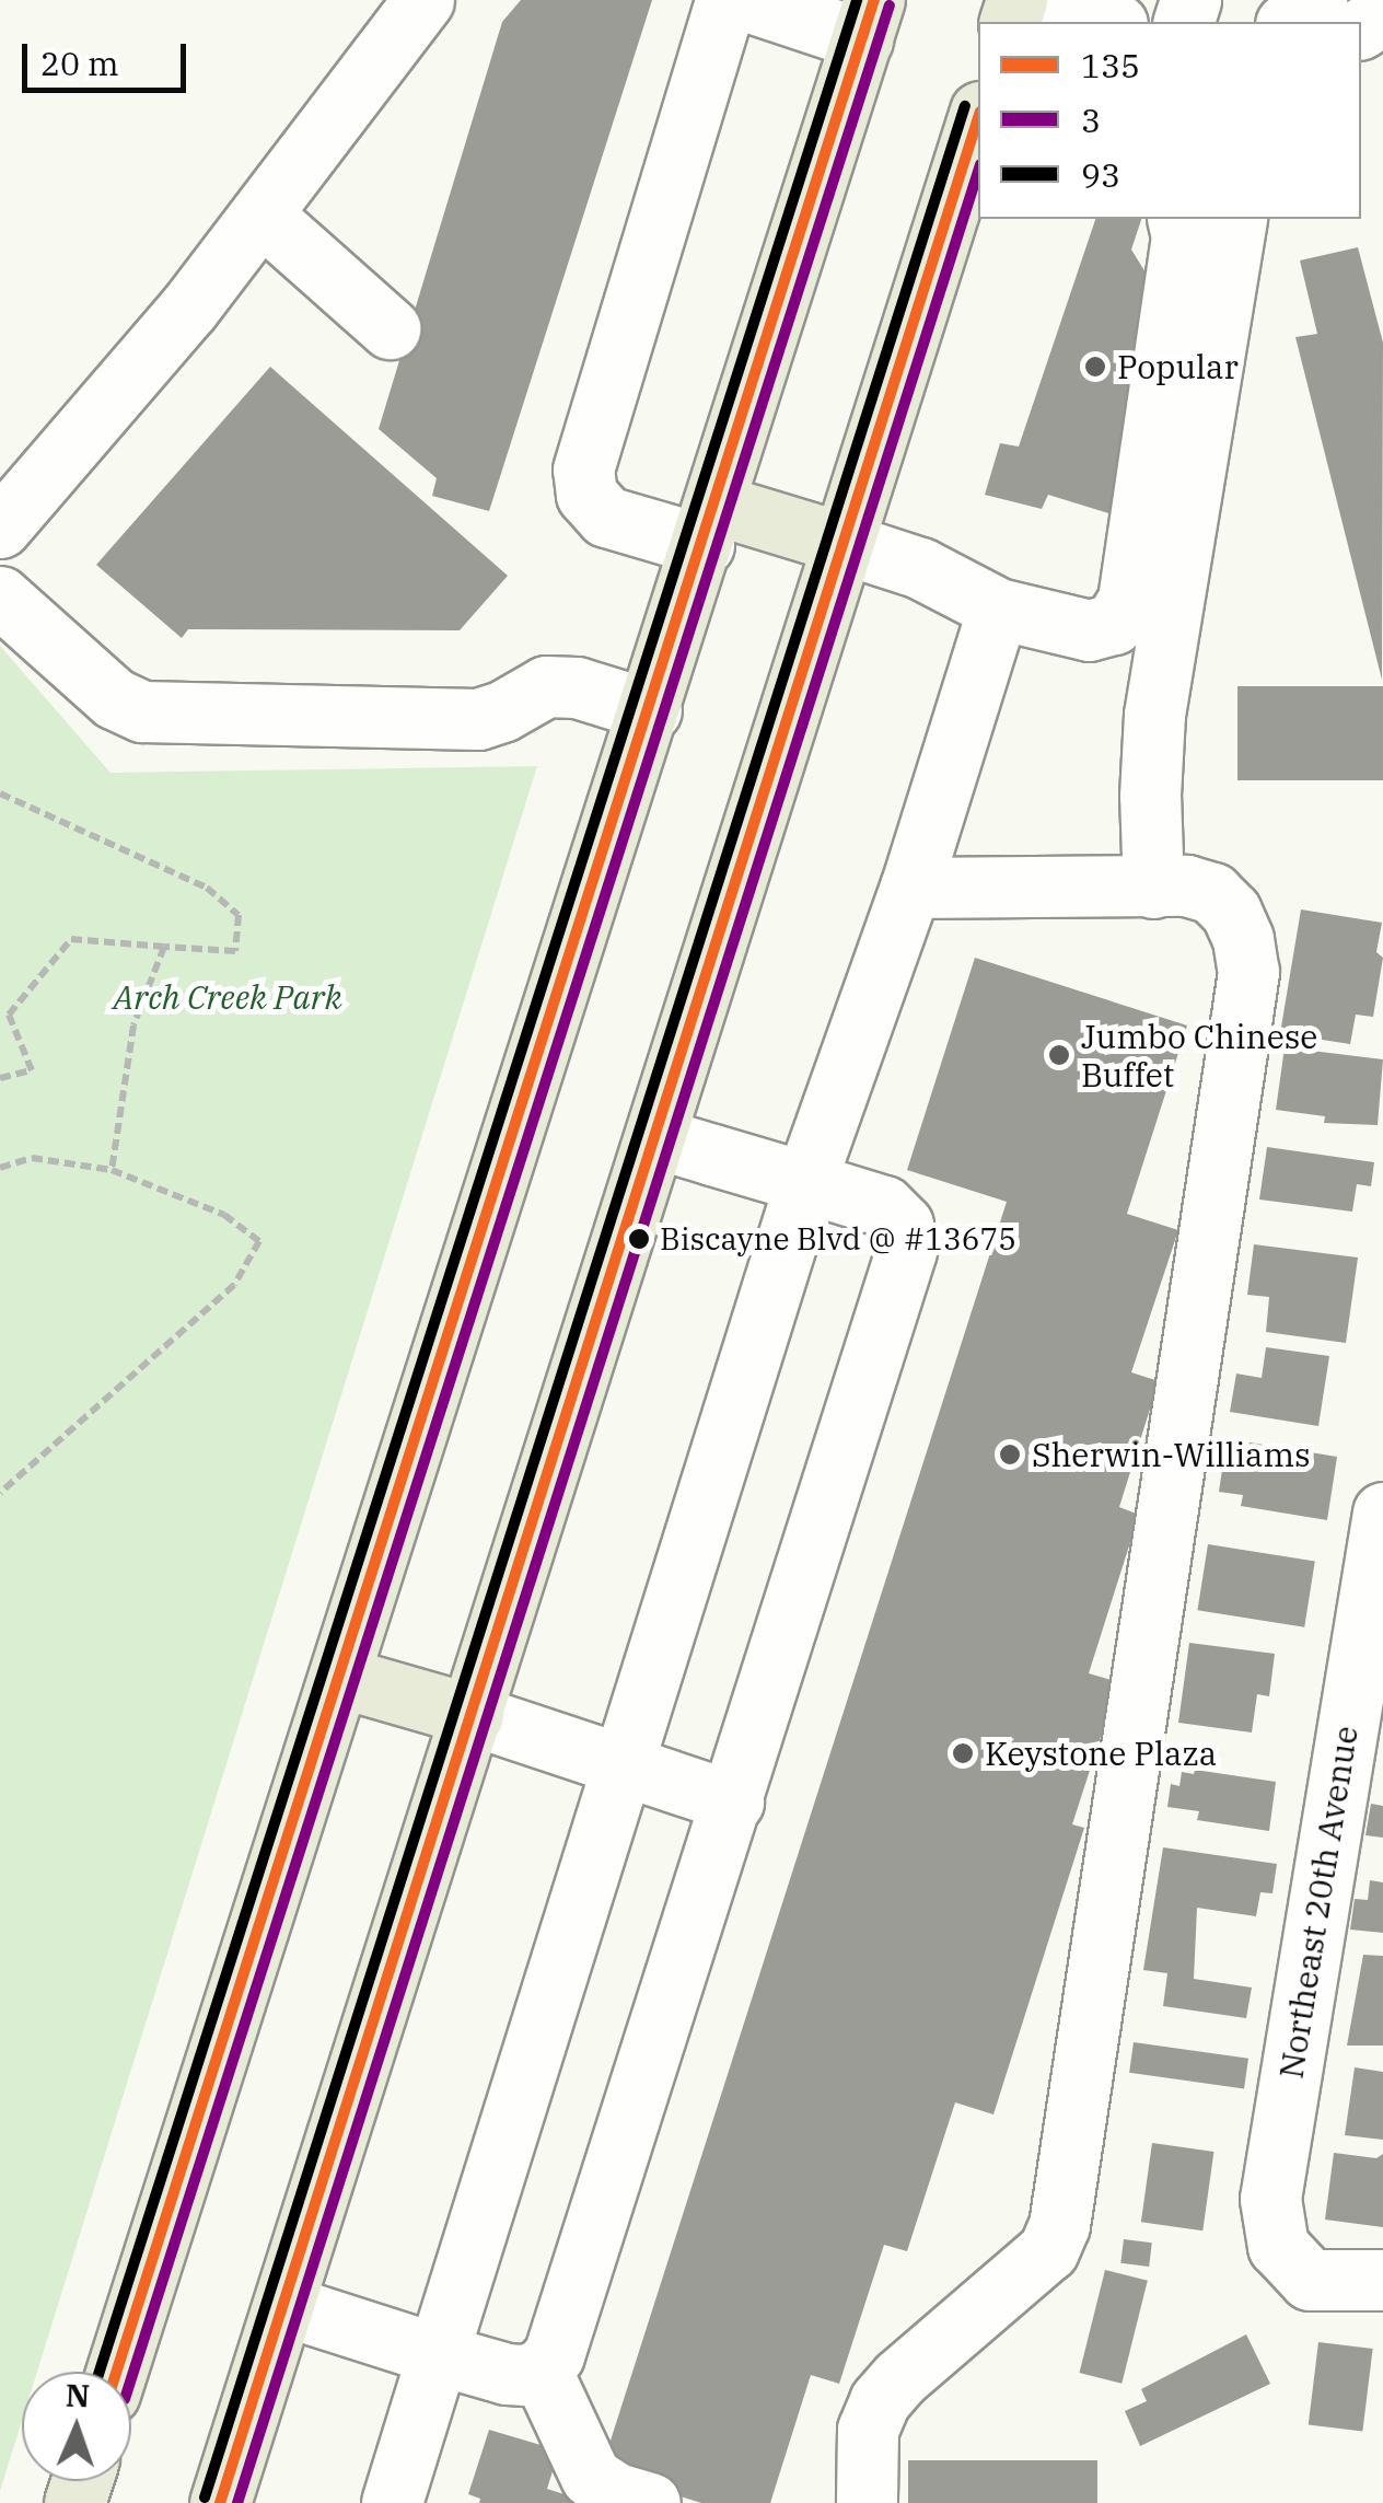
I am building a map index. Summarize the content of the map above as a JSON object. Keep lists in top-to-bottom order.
{
  "streets": {
    "street": ["Northeast 20th Avenue"]
  },
  "parks": ["Arch Creek Park"],
  "places": [
    "Popular",
    "Jumbo Chinese Buffet",
    "Biscayne Blvd @ #13675",
    "Sherwin-Williams",
    "Keystone Plaza"
  ],
  "lines": ["transit line 135", "transit line 93", "transit line 3"],
  "legend": ["135", "3", "93"],
  "scale_bar": "20 m",
  "north": "top"
}
